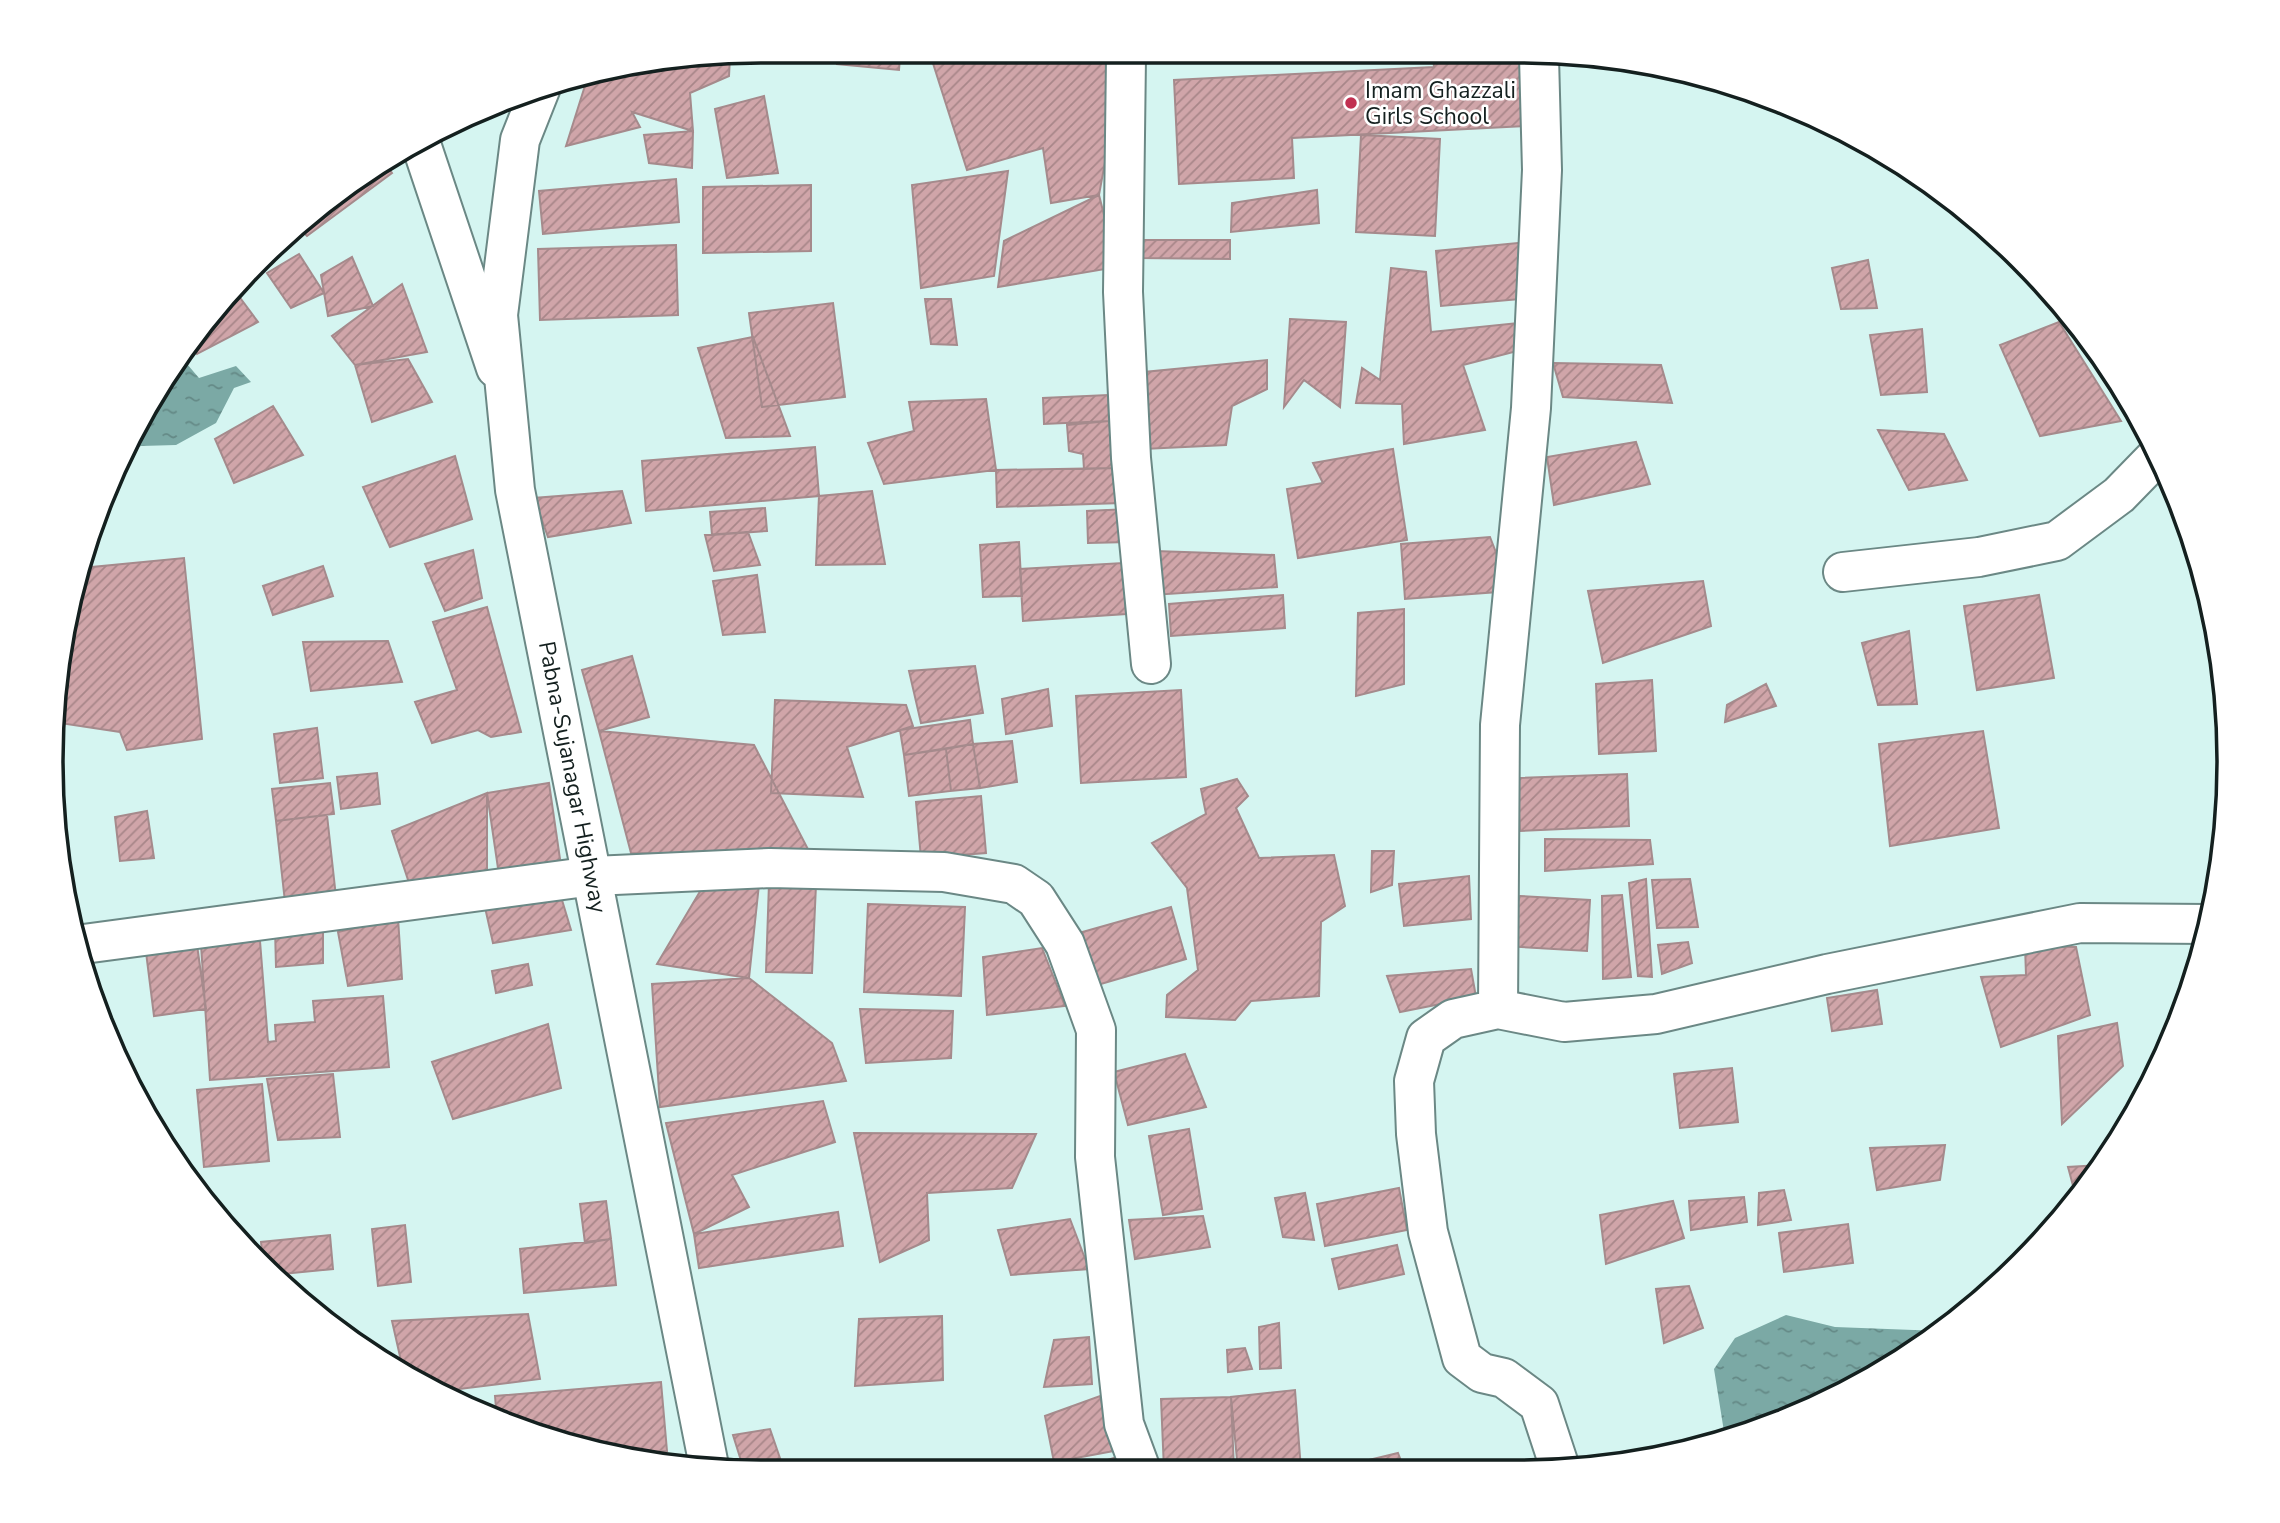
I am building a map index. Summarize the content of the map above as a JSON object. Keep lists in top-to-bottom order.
{
  "streets": {
    "main road": ["Pabna-Sujanagar Highway"]
  },
  "places": ["Imam Ghazzali Girls School"]
}
